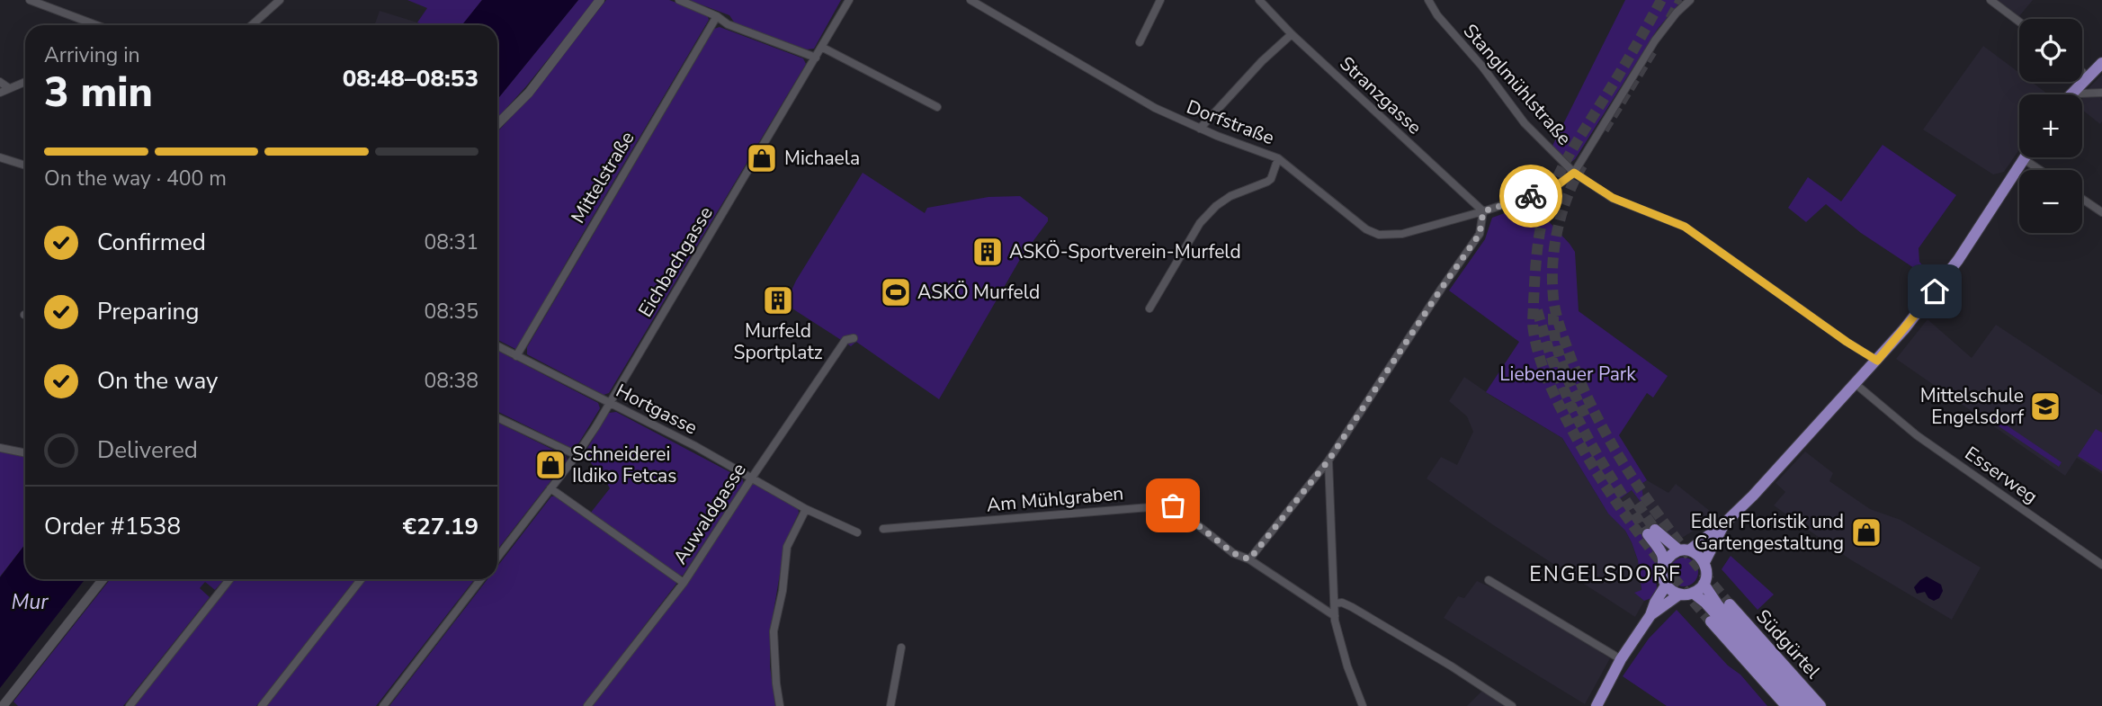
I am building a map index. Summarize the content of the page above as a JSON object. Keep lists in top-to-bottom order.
{
  "streets": {
    "main road": ["Südgürtel"],
    "street": [
      "Stanglmühlstraße",
      "Stranzgasse",
      "Dorfstraße",
      "Mittelstraße",
      "Eichbachgasse",
      "Hortgasse",
      "Esserweg",
      "Am Mühlgraben",
      "Auwaldgasse"
    ]
  },
  "crossings": [
    ["Stanglmühlstraße", "Dorfstraße"],
    ["Stranzgasse", "Dorfstraße"],
    ["Mittelstraße", "Hortgasse"],
    ["Eichbachgasse", "Hortgasse"],
    ["Hortgasse", "Auwaldgasse"]
  ],
  "districts": ["ENGELSDORF"],
  "water": ["Mur"],
  "parks": ["Liebenauer Park"],
  "places": {
    "shop": ["Michaela", "Schneiderei Ildiko Fetcas", "Edler Floristik und Gartengestaltung"],
    "building": ["ASKÖ-Sportverein-Murfeld", "Murfeld Sportplatz"],
    "sports": ["ASKÖ Murfeld"],
    "school or university": ["Mittelschule Engelsdorf"]
  },
  "page": {
    "map_buttons": ["+", "−"],
    "heading": ["3 min", "Arriving in", "08:48–08:53"],
    "panel": ["Order #1538", "€27.19"],
    "bar": "On the way · 400 m",
    "list": [
      ["Confirmed", "08:31"],
      ["Preparing", "08:35"],
      ["On the way", "08:38"],
      "Delivered"
    ]
  }
}
